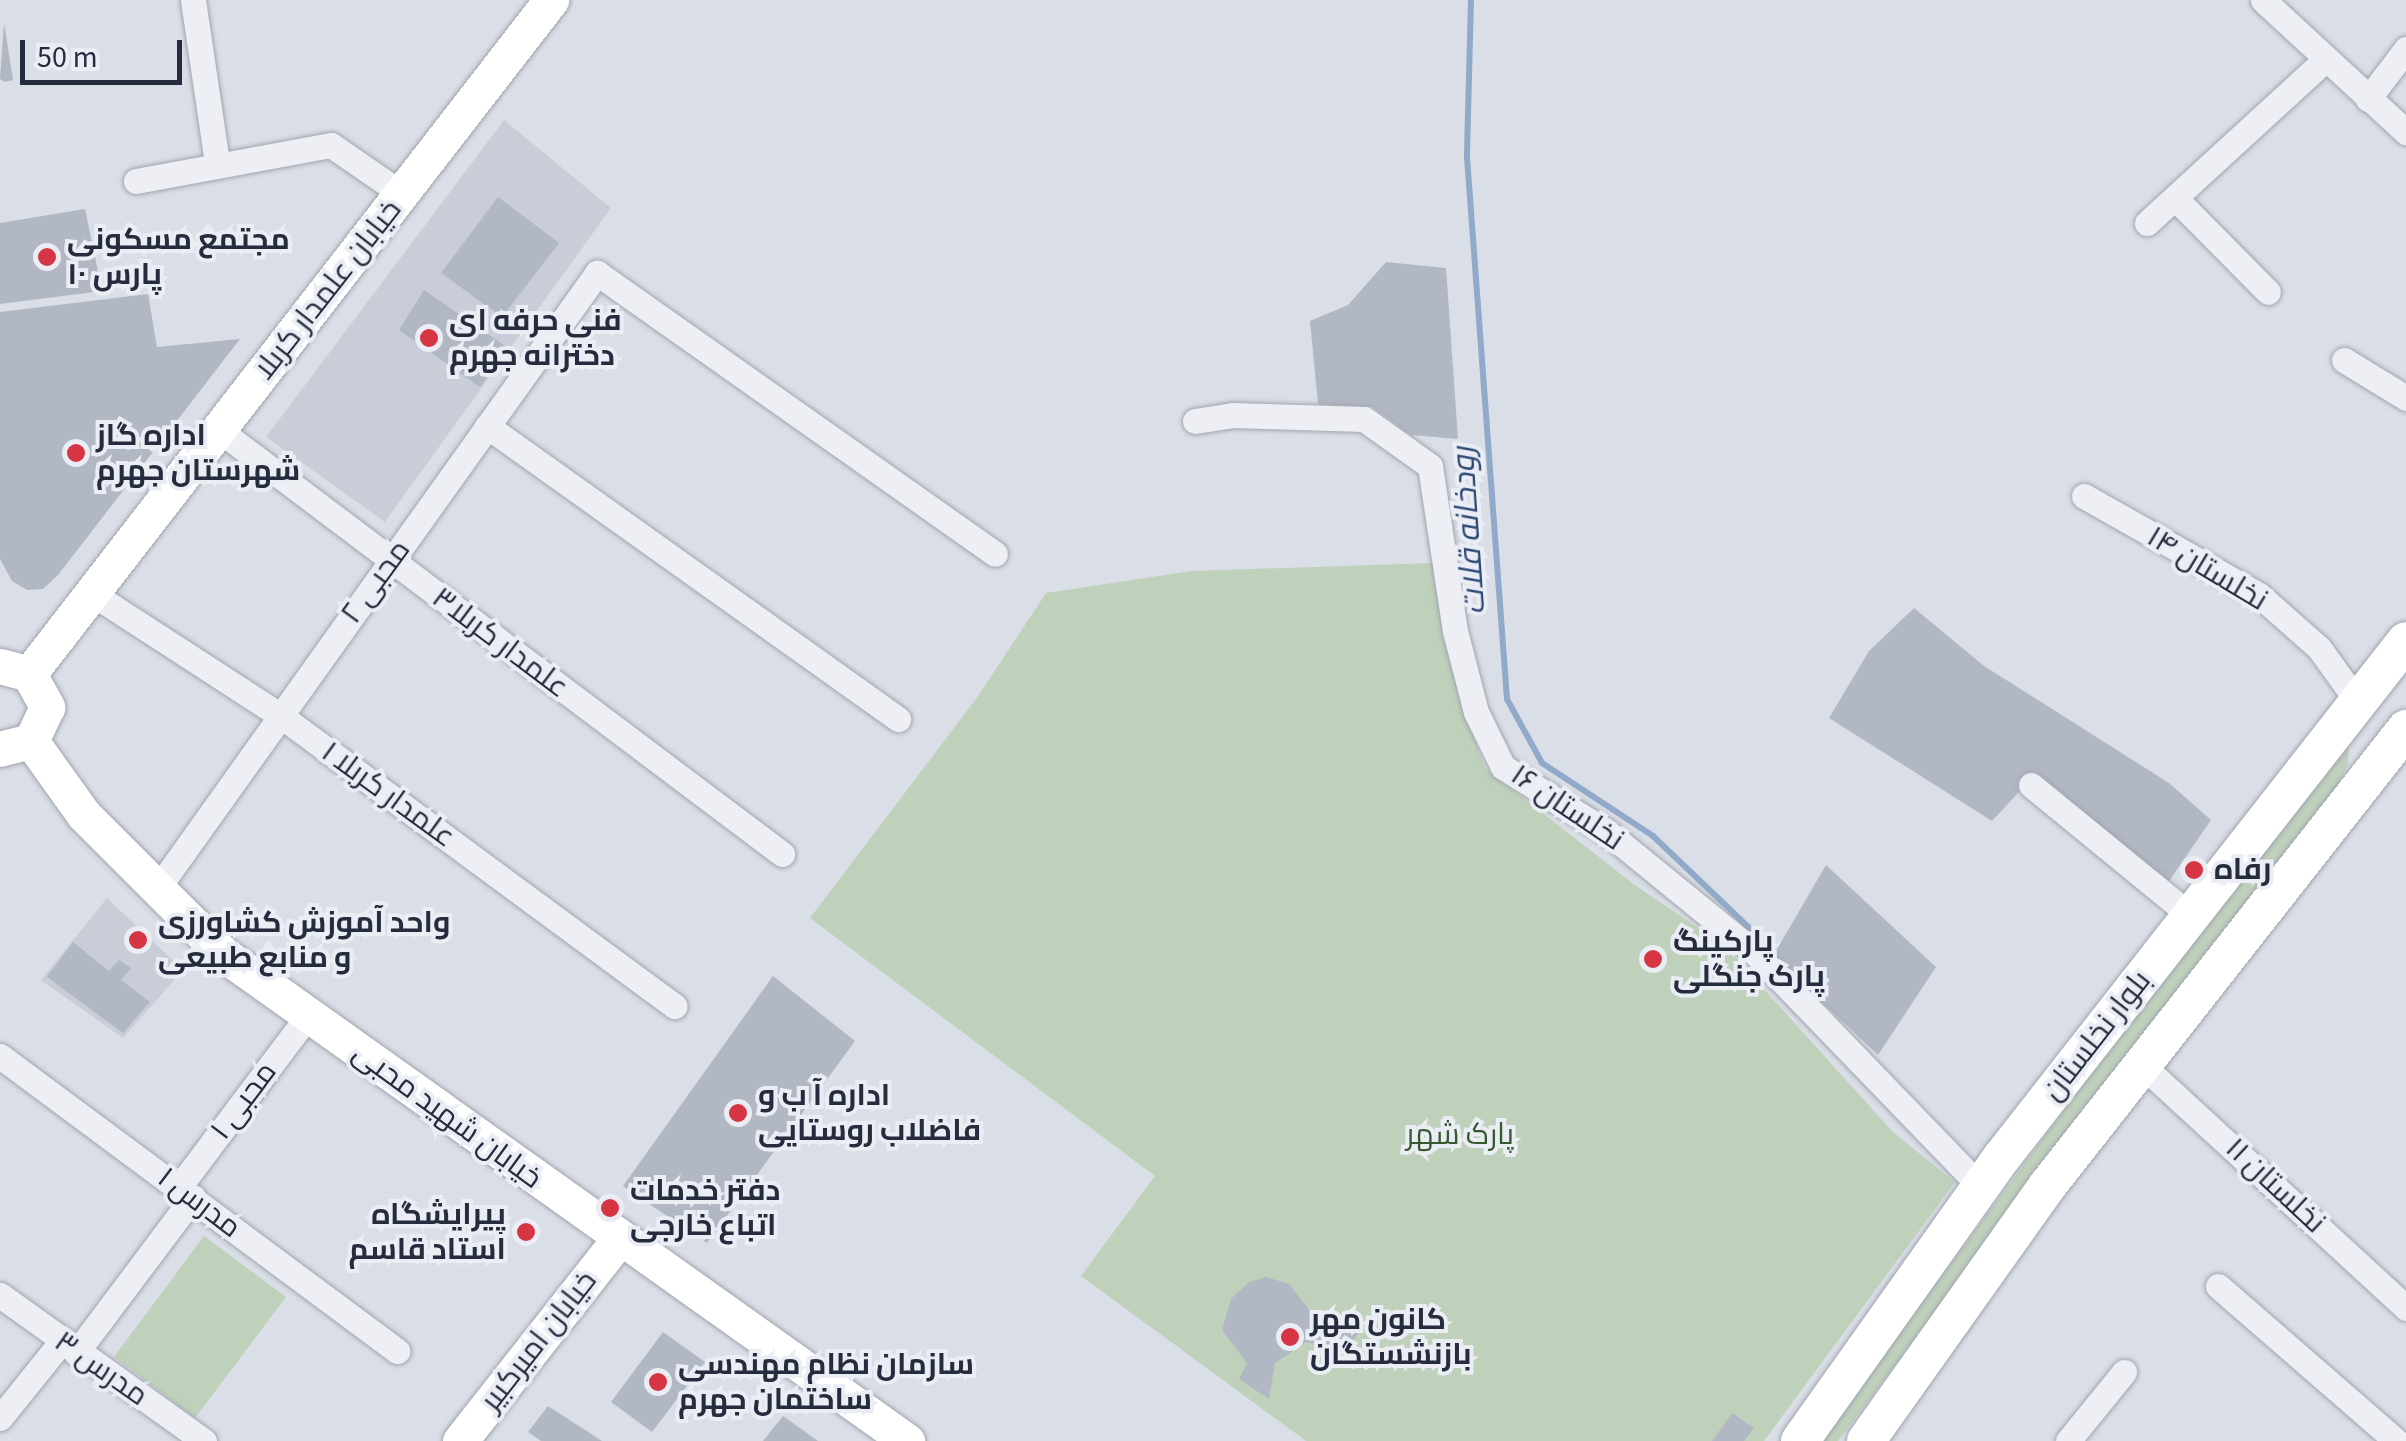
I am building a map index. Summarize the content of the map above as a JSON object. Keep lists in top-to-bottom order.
{
  "streets": {
    "main road": [
      "خیابان علمدار کربلا",
      "بلوار نخلستان",
      "خیابان شهید محبی",
      "خیابان امیرکبیر"
    ],
    "street": [
      "نخلستان ۱۴",
      "محبی ۲",
      "علمدار کربلا۳",
      "علمدار کربلا ۱",
      "نخلستان ۱۶",
      "محبی ۱",
      "نخلستان ۱۱",
      "مدرس ۱",
      "مدرس ۳"
    ]
  },
  "crossings": [
    ["خیابان علمدار کربلا", "علمدار کربلا۳"],
    ["خیابان علمدار کربلا", "علمدار کربلا ۱"],
    ["نخلستان ۱۴", "بلوار نخلستان"],
    ["محبی ۲", "علمدار کربلا۳"],
    ["محبی ۲", "علمدار کربلا ۱"],
    ["محبی ۲", "خیابان شهید محبی"],
    ["نخلستان ۱۶", "بلوار نخلستان"],
    ["بلوار نخلستان", "نخلستان ۱۱"],
    ["محبی ۱", "خیابان شهید محبی"],
    ["محبی ۱", "مدرس ۱"],
    ["محبی ۱", "مدرس ۳"],
    ["خیابان شهید محبی", "خیابان امیرکبیر"]
  ],
  "water": ["رودخانه قلات"],
  "parks": ["پارک شهر"],
  "places": [
    "مجتمع مسکونی پارس ۱۰",
    "فنی حرفه ای دخترانه جهرم",
    "اداره گاز شهرستان جهرم",
    "رفاه",
    "واحد آموزش کشاورزی و منابع طبیعی",
    "پارکینگ پارک جنگلی",
    "اداره آ ب و فاضلاب روستایی",
    "دفتر خدمات اتباع خارجی",
    "پیرایشگاه استاد قاسم",
    "کانون مهر بازنشستگان",
    "سازمان نظام مهندسی ساختمان جهرم"
  ],
  "scale_bar": "50 m"
}
